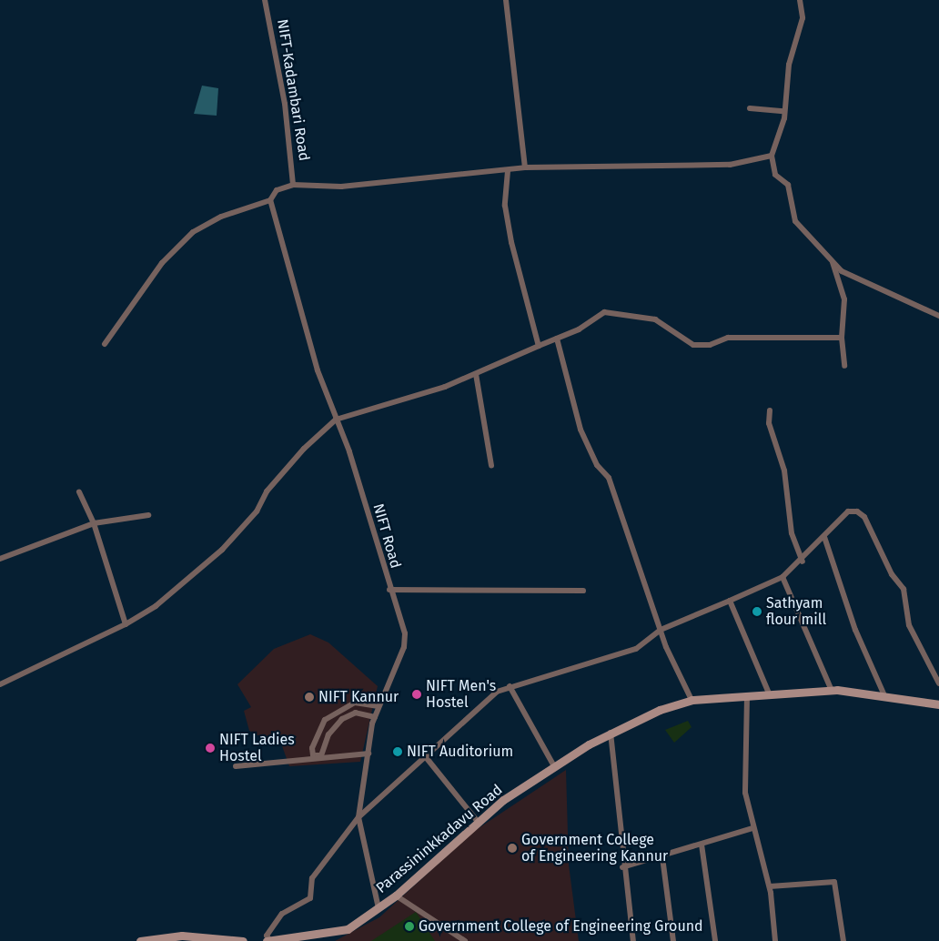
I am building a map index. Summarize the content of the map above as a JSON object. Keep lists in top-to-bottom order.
{
  "streets": {
    "main road": ["Parassininkkadavu Road"],
    "street": ["NIFT-Kadambari Road", "NIFT Road"]
  },
  "crossings": [
    ["NIFT Road", "Parassininkkadavu Road"]
  ],
  "places": [
    "Sathyam flour mill",
    "NIFT Men's Hostel",
    "NIFT Kannur",
    "NIFT Ladies Hostel",
    "NIFT Auditorium",
    "Government College of Engineering Kannur",
    "Government College of Engineering Ground"
  ]
}
